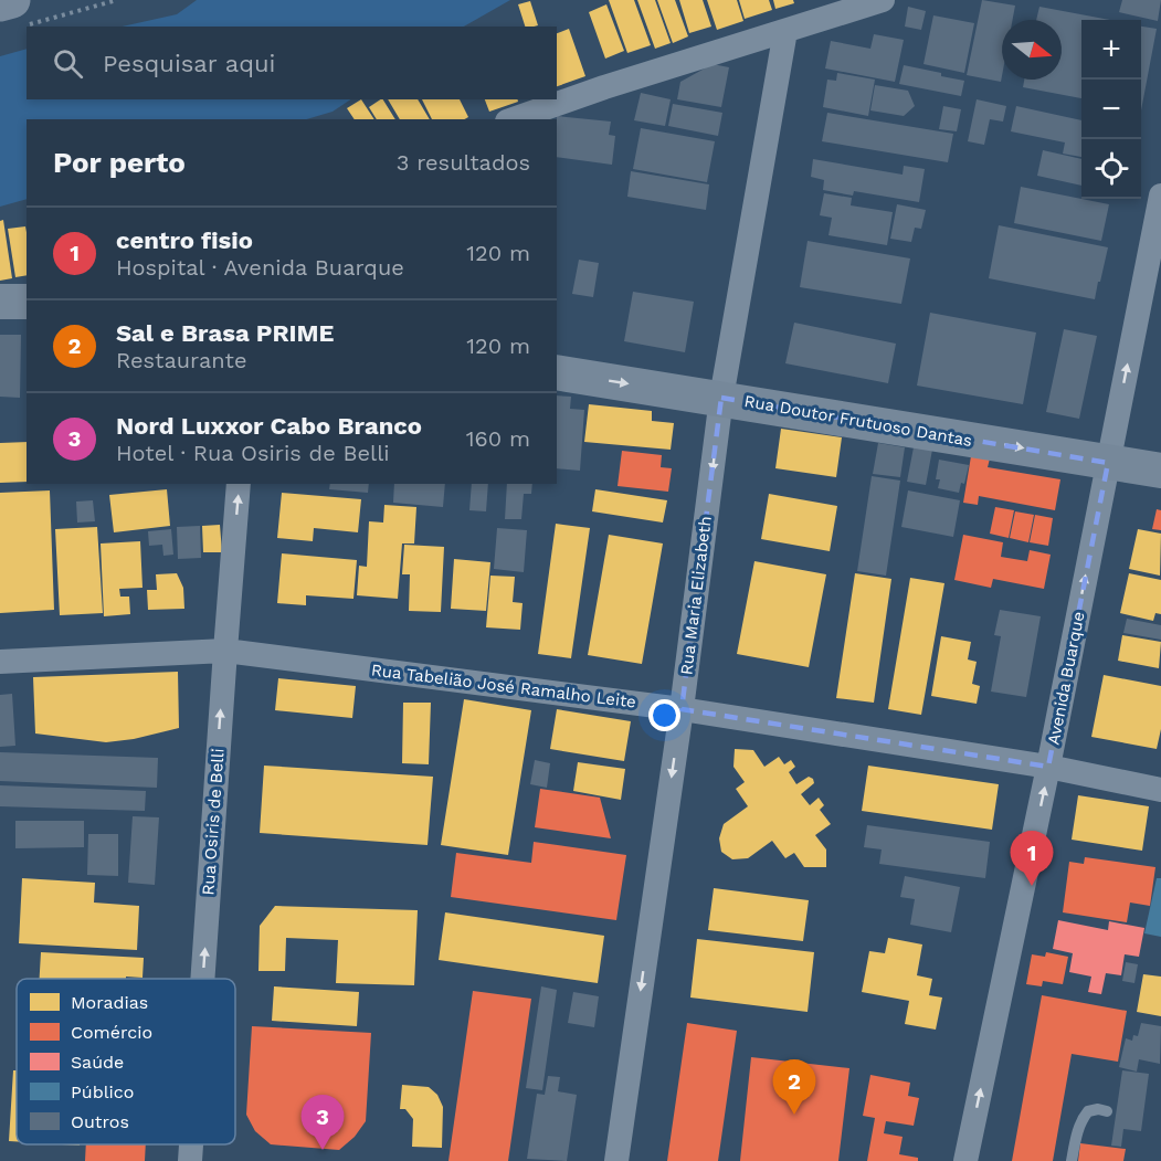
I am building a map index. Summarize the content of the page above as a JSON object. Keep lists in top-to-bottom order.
{
  "streets": {
    "main road": ["Rua Doutor Frutuoso Dantas"],
    "street": [
      "Rua Maria Elizabeth",
      "Avenida Buarque",
      "Rua Tabelião José Ramalho Leite",
      "Rua Osiris de Belli"
    ]
  },
  "crossings": [
    ["Rua Doutor Frutuoso Dantas", "Rua Maria Elizabeth"],
    ["Rua Doutor Frutuoso Dantas", "Avenida Buarque"],
    ["Rua Maria Elizabeth", "Rua Tabelião José Ramalho Leite"],
    ["Avenida Buarque", "Rua Tabelião José Ramalho Leite"],
    ["Rua Tabelião José Ramalho Leite", "Rua Osiris de Belli"]
  ],
  "one_way": [
    "Rua Doutor Frutuoso Dantas",
    "Rua Maria Elizabeth",
    "Avenida Buarque",
    "Rua Osiris de Belli"
  ],
  "legend": [
    "Moradias",
    "Comércio",
    "Saúde",
    "Público",
    "Outros"
  ],
  "north": "right",
  "page": {
    "map_buttons": ["+", "−"],
    "search": "Pesquisar aqui",
    "heading": ["Por perto", "3 resultados"],
    "list": [
      {
        "mark": "1",
        "name": "centro fisio",
        "note": "Hospital · Avenida Buarque",
        "value": "120 m"
      },
      {
        "mark": "2",
        "name": "Sal e Brasa PRIME",
        "note": "Restaurante",
        "value": "120 m"
      },
      {
        "mark": "3",
        "name": "Nord Luxxor Cabo Branco",
        "note": "Hotel · Rua Osiris de Belli",
        "value": "160 m"
      }
    ],
    "pins": ["1", "2", "3"]
  }
}
